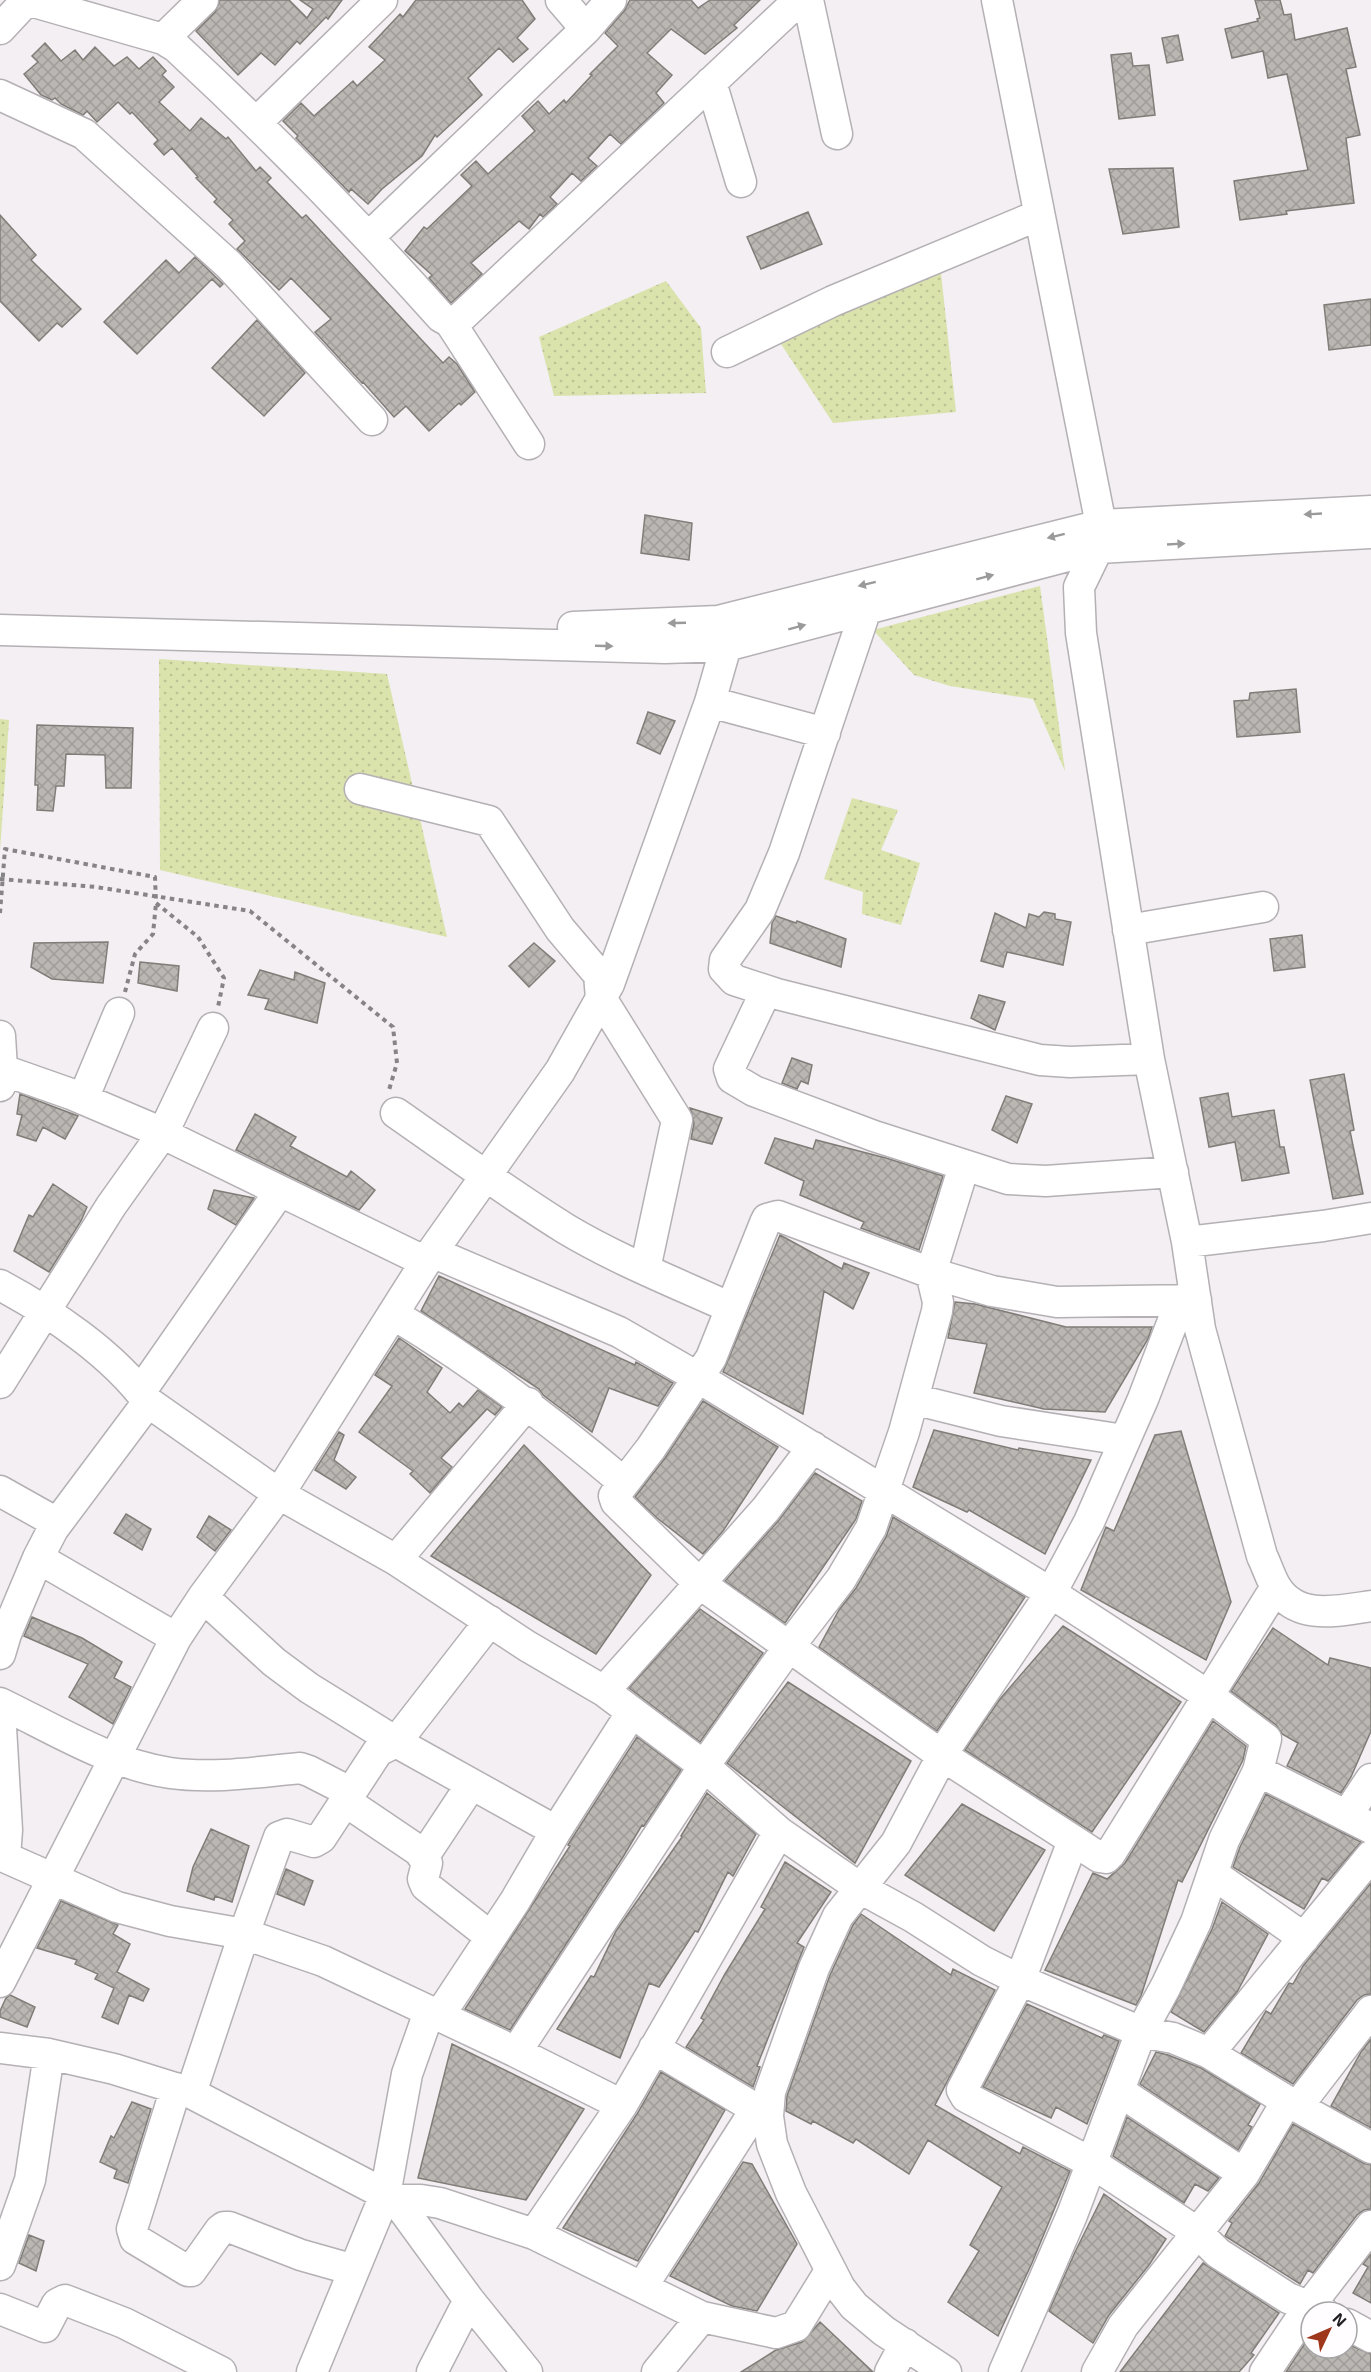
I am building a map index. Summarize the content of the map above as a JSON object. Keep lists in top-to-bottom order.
{
  "north": "top right"
}
